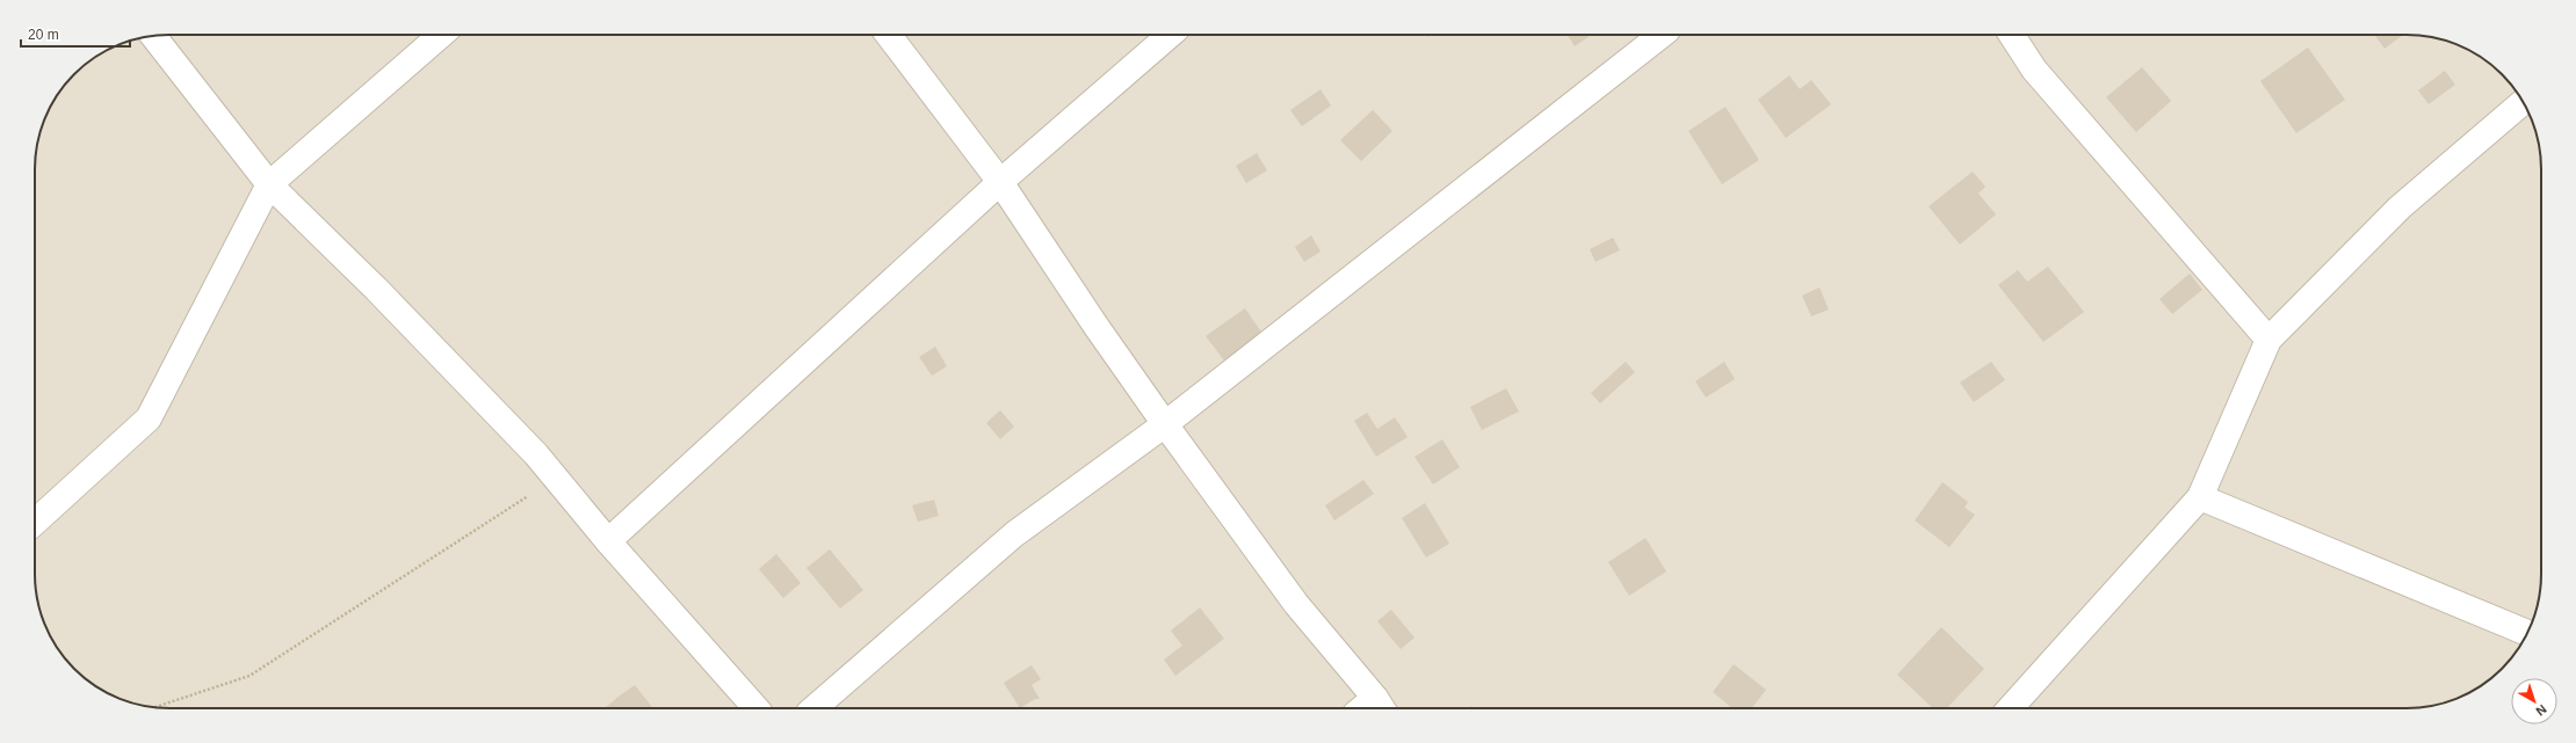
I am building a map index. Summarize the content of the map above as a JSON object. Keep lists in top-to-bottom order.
{
  "scale_bar": "20 m",
  "north": "bottom right"
}
